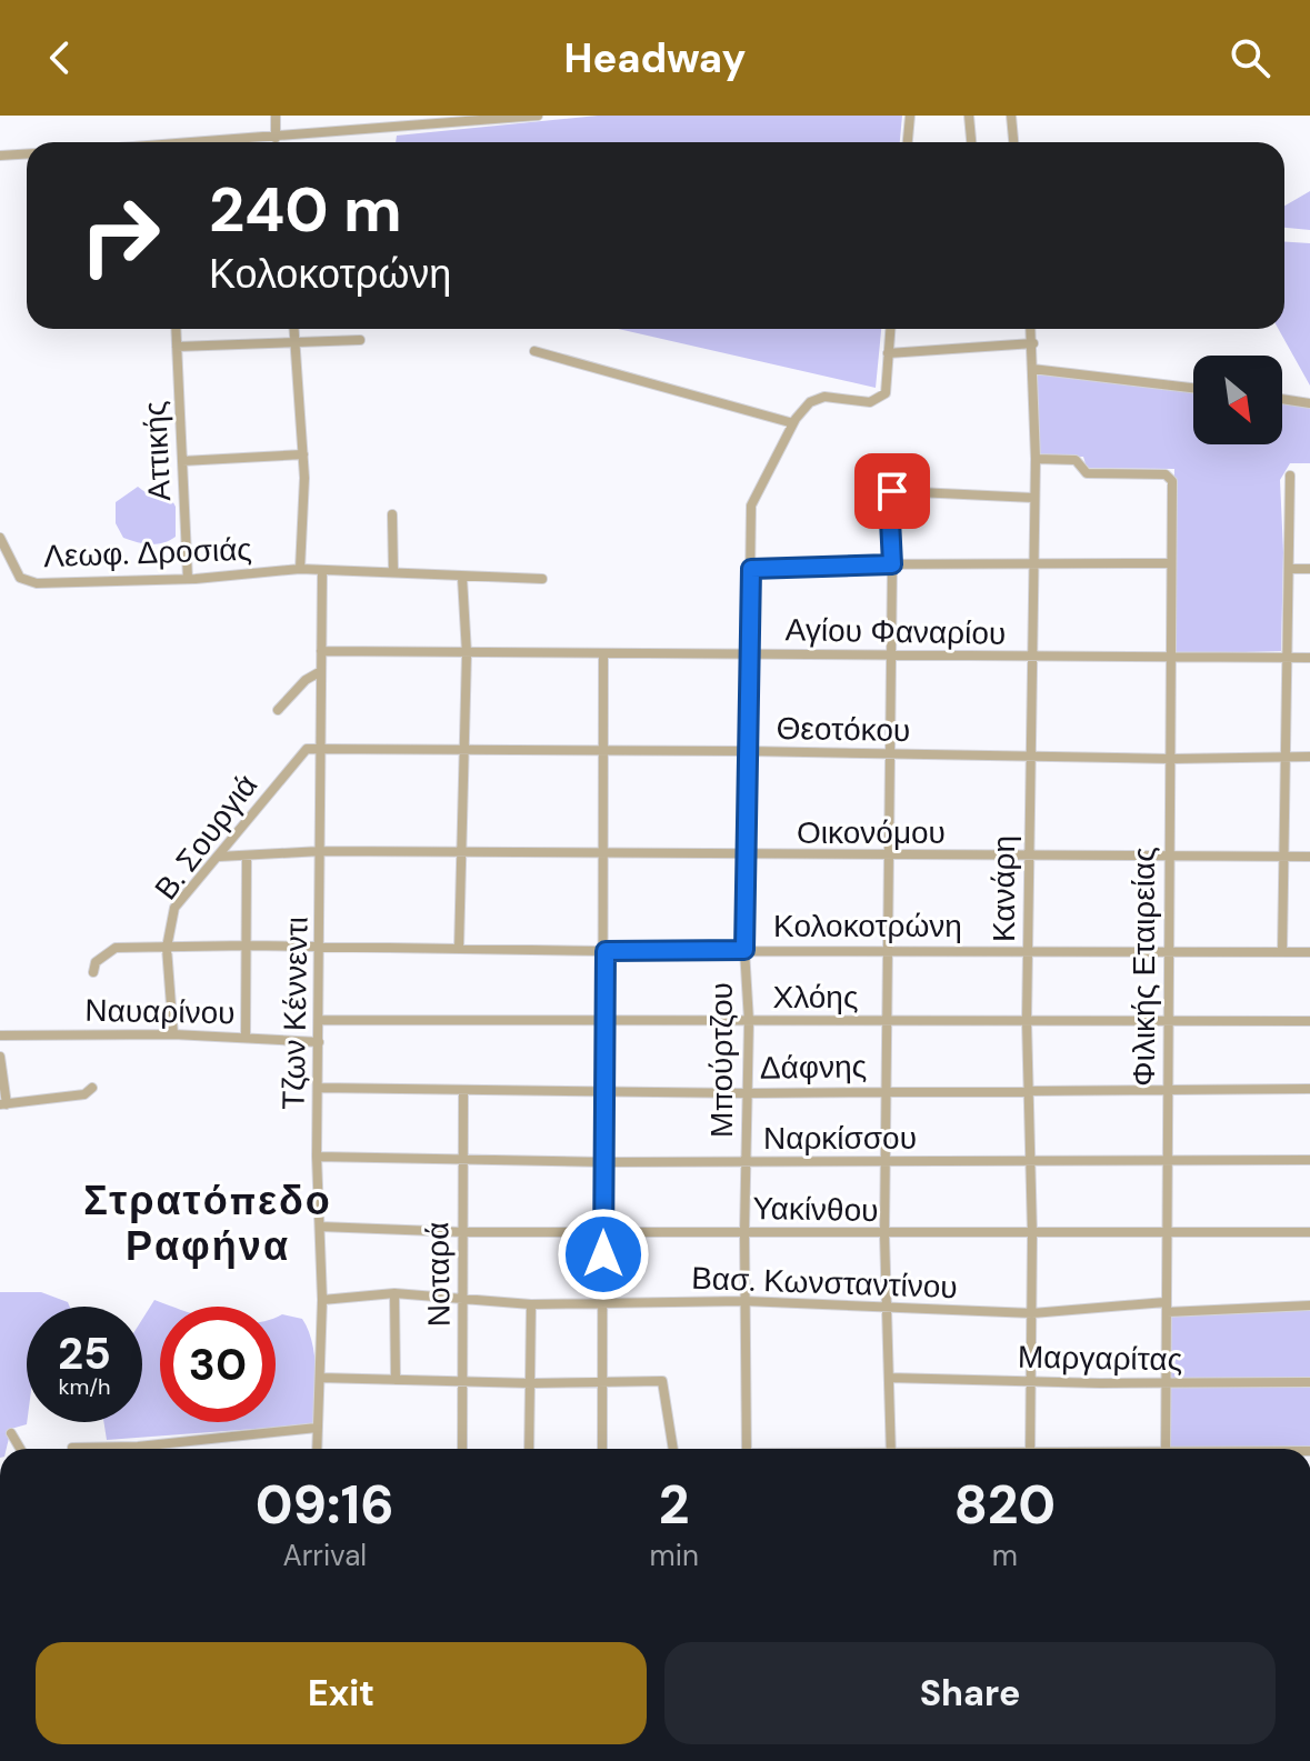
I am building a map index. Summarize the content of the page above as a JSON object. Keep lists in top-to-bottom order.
{
  "streets": {
    "street": [
      "Αττικής",
      "Λεωφ. Δροσιάς",
      "Αγίου Φαναρίου",
      "Θεοτόκου",
      "Οικονόμου",
      "Β. Σουργιά",
      "Κανάρη",
      "Κολοκοτρώνη",
      "Φιλικής Εταιρείας",
      "Χλόης",
      "Ναυαρίνου",
      "Τζων Κέννεντι",
      "Μπούρτζου",
      "Δάφνης",
      "Ναρκίσσου",
      "Υακίνθου",
      "Νοταρά",
      "Βασ. Κωνσταντίνου",
      "Μαργαρίτας"
    ]
  },
  "crossings": [
    ["Αττικής", "Λεωφ. Δροσιάς"],
    ["Λεωφ. Δροσιάς", "Τζων Κέννεντι"],
    ["Αγίου Φαναρίου", "Κανάρη"],
    ["Αγίου Φαναρίου", "Φιλικής Εταιρείας"],
    ["Αγίου Φαναρίου", "Τζων Κέννεντι"],
    ["Αγίου Φαναρίου", "Μπούρτζου"],
    ["Θεοτόκου", "Β. Σουργιά"],
    ["Θεοτόκου", "Κανάρη"],
    ["Θεοτόκου", "Φιλικής Εταιρείας"],
    ["Θεοτόκου", "Τζων Κέννεντι"],
    ["Θεοτόκου", "Μπούρτζου"],
    ["Οικονόμου", "Β. Σουργιά"],
    ["Οικονόμου", "Κανάρη"],
    ["Οικονόμου", "Φιλικής Εταιρείας"],
    ["Οικονόμου", "Τζων Κέννεντι"],
    ["Οικονόμου", "Μπούρτζου"],
    ["Β. Σουργιά", "Κολοκοτρώνη"],
    ["Β. Σουργιά", "Ναυαρίνου"],
    ["Β. Σουργιά", "Τζων Κέννεντι"],
    ["Κανάρη", "Κολοκοτρώνη"],
    ["Κανάρη", "Φιλικής Εταιρείας"],
    ["Κανάρη", "Χλόης"],
    ["Κανάρη", "Δάφνης"],
    ["Κανάρη", "Ναρκίσσου"],
    ["Κανάρη", "Υακίνθου"],
    ["Κανάρη", "Βασ. Κωνσταντίνου"],
    ["Κανάρη", "Μαργαρίτας"],
    ["Κολοκοτρώνη", "Φιλικής Εταιρείας"],
    ["Κολοκοτρώνη", "Τζων Κέννεντι"],
    ["Κολοκοτρώνη", "Μπούρτζου"],
    ["Φιλικής Εταιρείας", "Χλόης"],
    ["Φιλικής Εταιρείας", "Δάφνης"],
    ["Φιλικής Εταιρείας", "Ναρκίσσου"],
    ["Φιλικής Εταιρείας", "Υακίνθου"],
    ["Φιλικής Εταιρείας", "Βασ. Κωνσταντίνου"],
    ["Φιλικής Εταιρείας", "Μαργαρίτας"],
    ["Χλόης", "Τζων Κέννεντι"],
    ["Χλόης", "Μπούρτζου"],
    ["Ναυαρίνου", "Τζων Κέννεντι"],
    ["Τζων Κέννεντι", "Δάφνης"],
    ["Τζων Κέννεντι", "Ναρκίσσου"],
    ["Τζων Κέννεντι", "Υακίνθου"],
    ["Τζων Κέννεντι", "Βασ. Κωνσταντίνου"],
    ["Μπούρτζου", "Δάφνης"],
    ["Μπούρτζου", "Ναρκίσσου"],
    ["Μπούρτζου", "Υακίνθου"],
    ["Μπούρτζου", "Βασ. Κωνσταντίνου"],
    ["Δάφνης", "Νοταρά"],
    ["Ναρκίσσου", "Νοταρά"],
    ["Υακίνθου", "Νοταρά"],
    ["Νοταρά", "Βασ. Κωνσταντίνου"]
  ],
  "districts": ["Στρατόπεδο Ραφήνα"],
  "north": "bottom right",
  "page": {
    "header": "Headway",
    "turn": ["240 m", "Κολοκοτρώνη"],
    "speed": "25 km/h",
    "limit": "30",
    "eta": [
      "09:16",
      "Arrival",
      "2",
      "min",
      "820",
      "m"
    ],
    "buttons": ["Exit", "Share"]
  }
}
